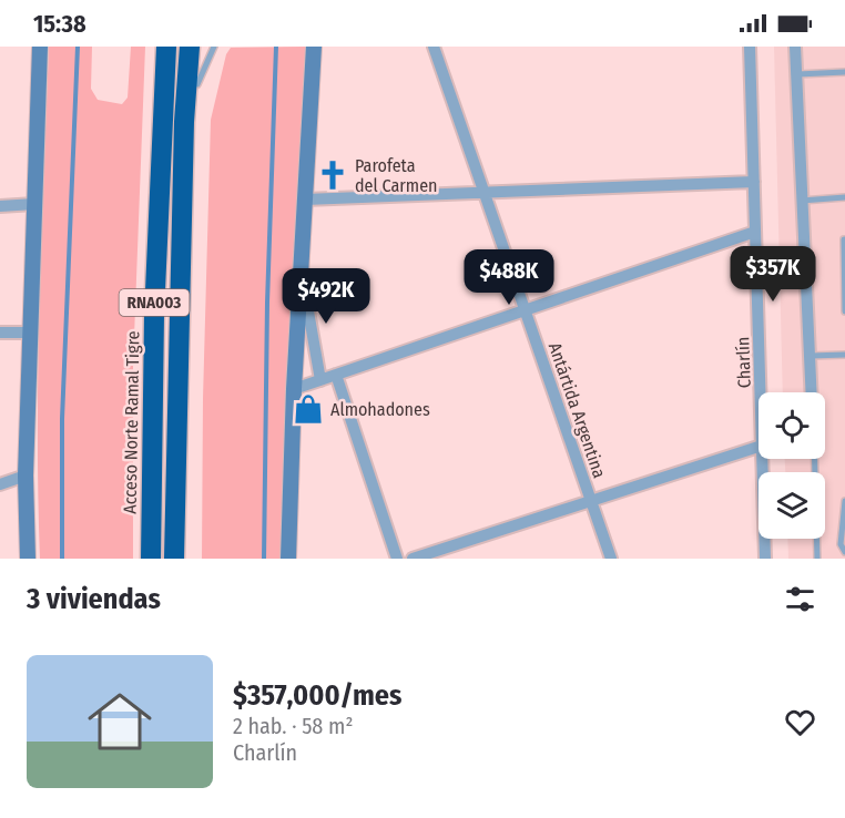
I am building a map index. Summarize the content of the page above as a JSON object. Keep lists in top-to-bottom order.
{
  "streets": {
    "highway": ["RNA003", "Acceso Norte Ramal Tigre"],
    "street": ["Charlín", "Antártida Argentina"]
  },
  "places": {
    "church": ["Parofeta del Carmen"],
    "shop": ["Almohadones"]
  },
  "page": {
    "status": "15:38",
    "price": ["$357K", "$488K", "$492K"],
    "heading": "3 viviendas",
    "list": [
      {
        "name": "$357,000/mes",
        "note": "2 hab. · 58 m² · Charlín"
      }
    ]
  }
}
